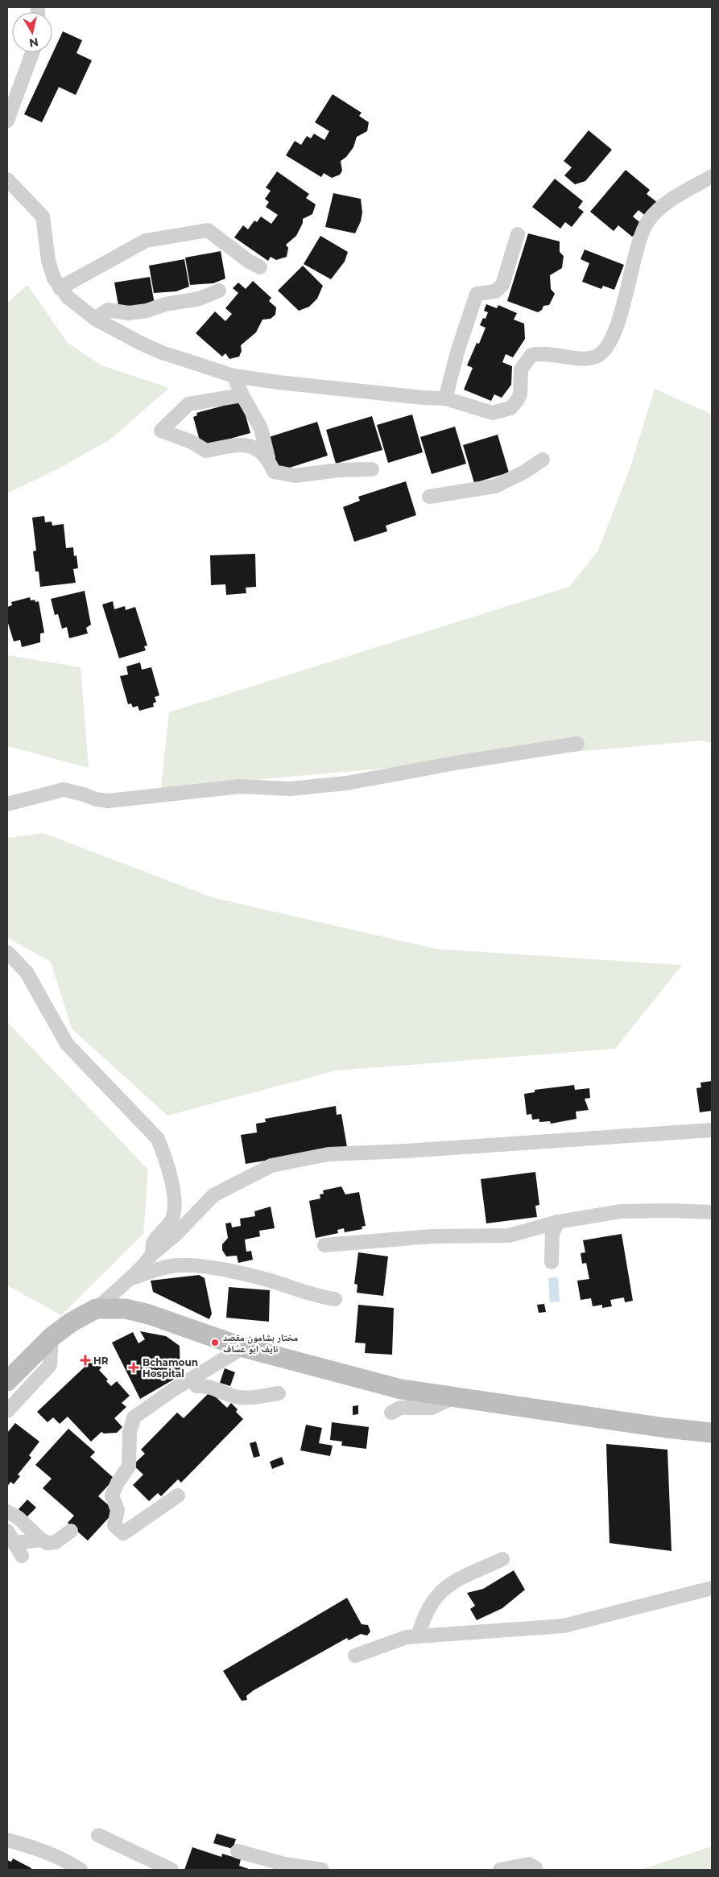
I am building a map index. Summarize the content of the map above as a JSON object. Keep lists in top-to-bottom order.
{
  "places": {
    "other": ["مختار بشامون مقصد نايف ابو عسّاف"],
    "health": ["HR", "Bchamoun Hospital"]
  },
  "north": "bottom"
}
